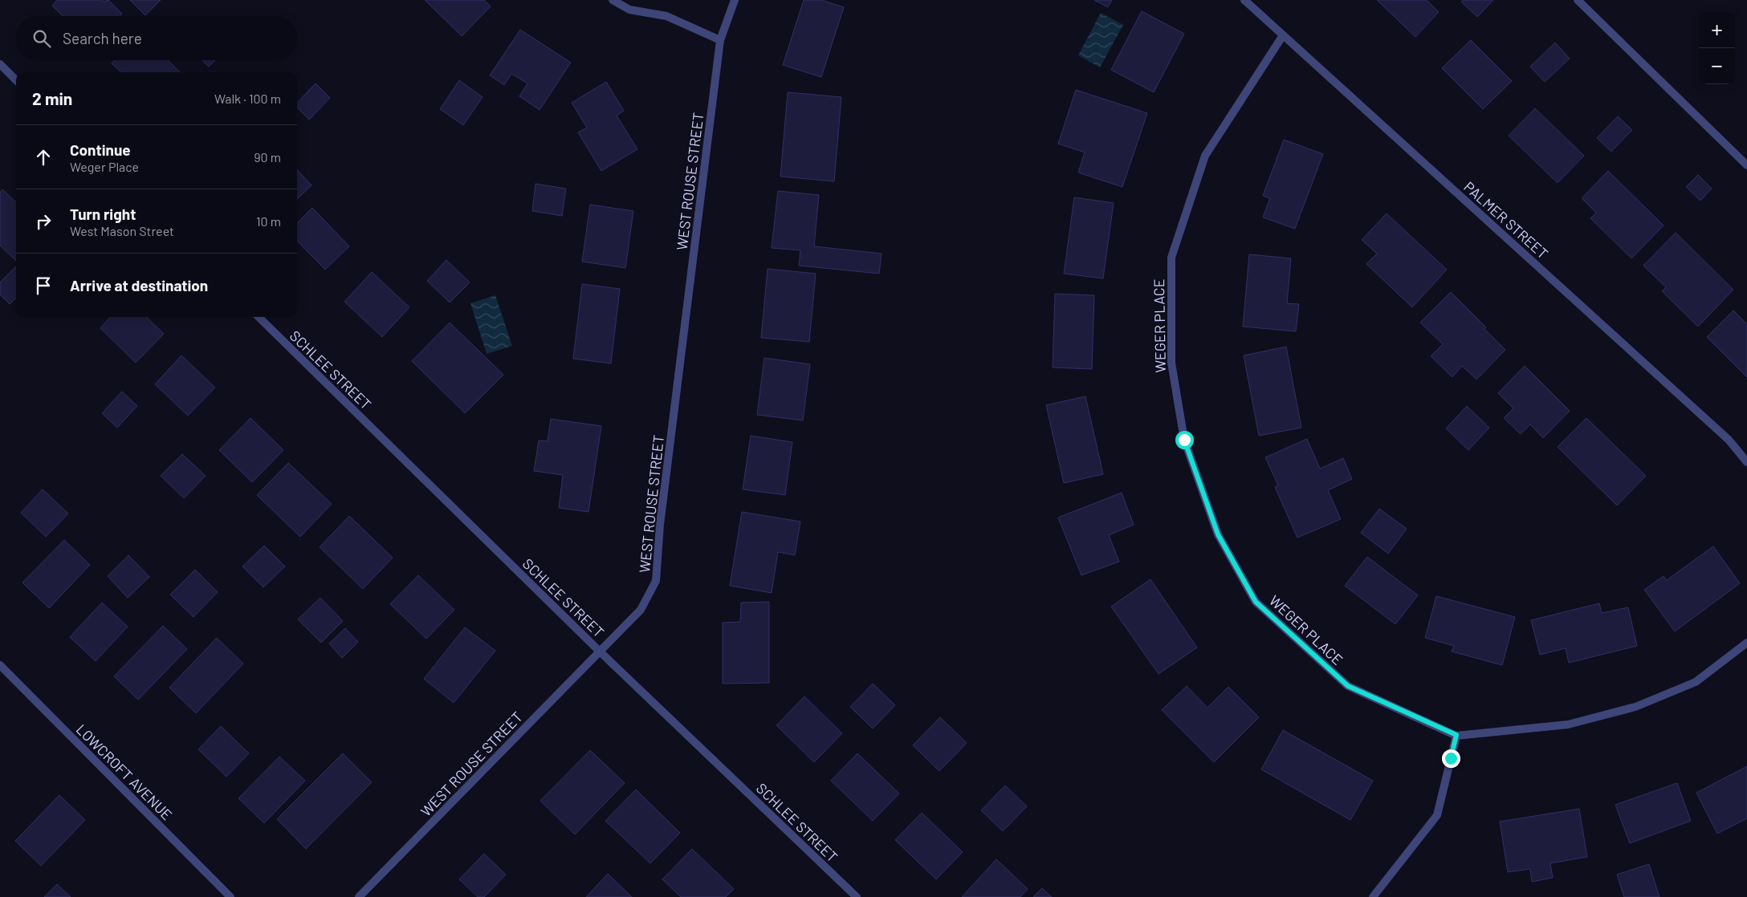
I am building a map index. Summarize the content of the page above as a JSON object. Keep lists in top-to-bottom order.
{
  "streets": {
    "street": [
      "WEST ROUSE STREET",
      "PALMER STREET",
      "WEGER PLACE",
      "SCHLEE STREET",
      "LOWCROFT AVENUE"
    ]
  },
  "crossings": [
    ["WEST ROUSE STREET", "SCHLEE STREET"],
    ["PALMER STREET", "WEGER PLACE"]
  ],
  "page": {
    "map_buttons": ["+", "−"],
    "search": "Search here",
    "heading": ["2 min", "Walk · 100 m"],
    "list": [
      ["Continue", "Weger Place", "90 m"],
      ["Turn right", "West Mason Street", "10 m"],
      "Arrive at destination"
    ]
  }
}
